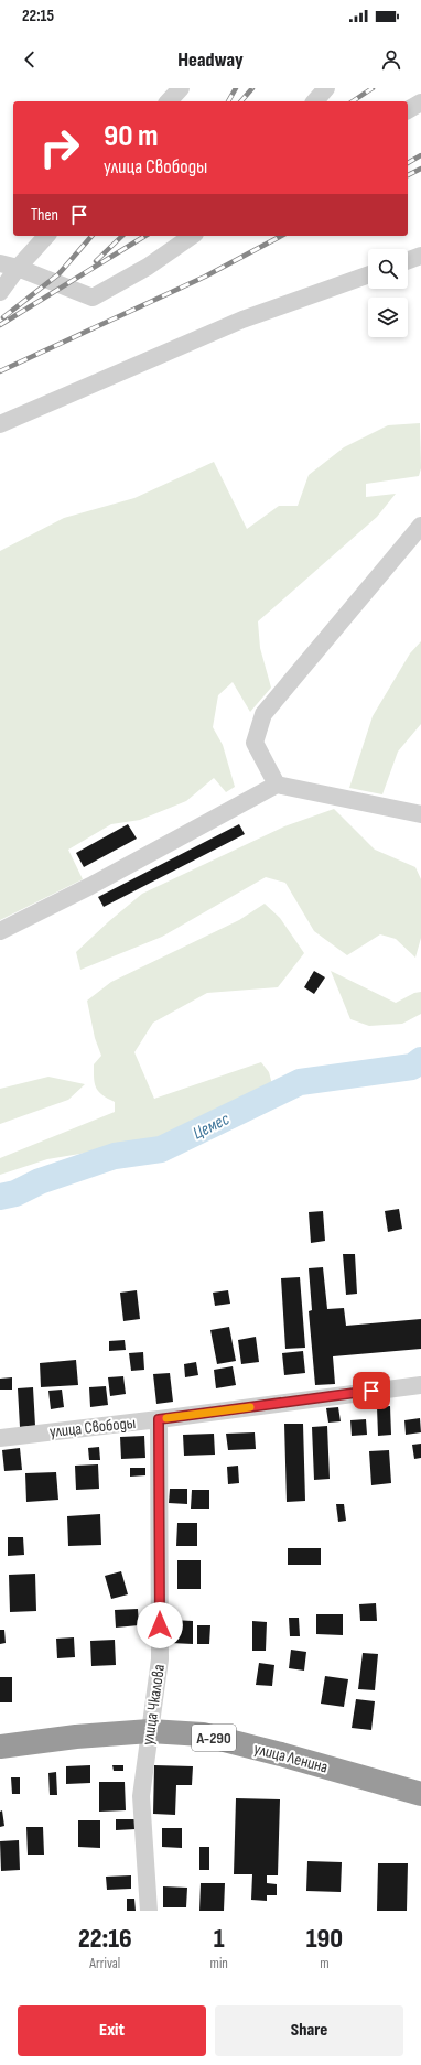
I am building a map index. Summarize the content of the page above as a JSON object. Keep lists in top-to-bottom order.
{
  "streets": {
    "highway": ["А-290", "улица Ленина"],
    "street": ["улица Свободы", "улица Чкалова"]
  },
  "crossings": [
    ["улица Свободы", "улица Чкалова"],
    ["улица Чкалова", "улица Ленина"]
  ],
  "water": ["Цемес"],
  "page": {
    "status": "22:15",
    "header": "Headway",
    "turn": ["90 m", "улица Свободы"],
    "then": "Then",
    "eta": [
      "22:16",
      "Arrival",
      "1",
      "min",
      "190",
      "m"
    ],
    "buttons": ["Exit", "Share"]
  }
}
